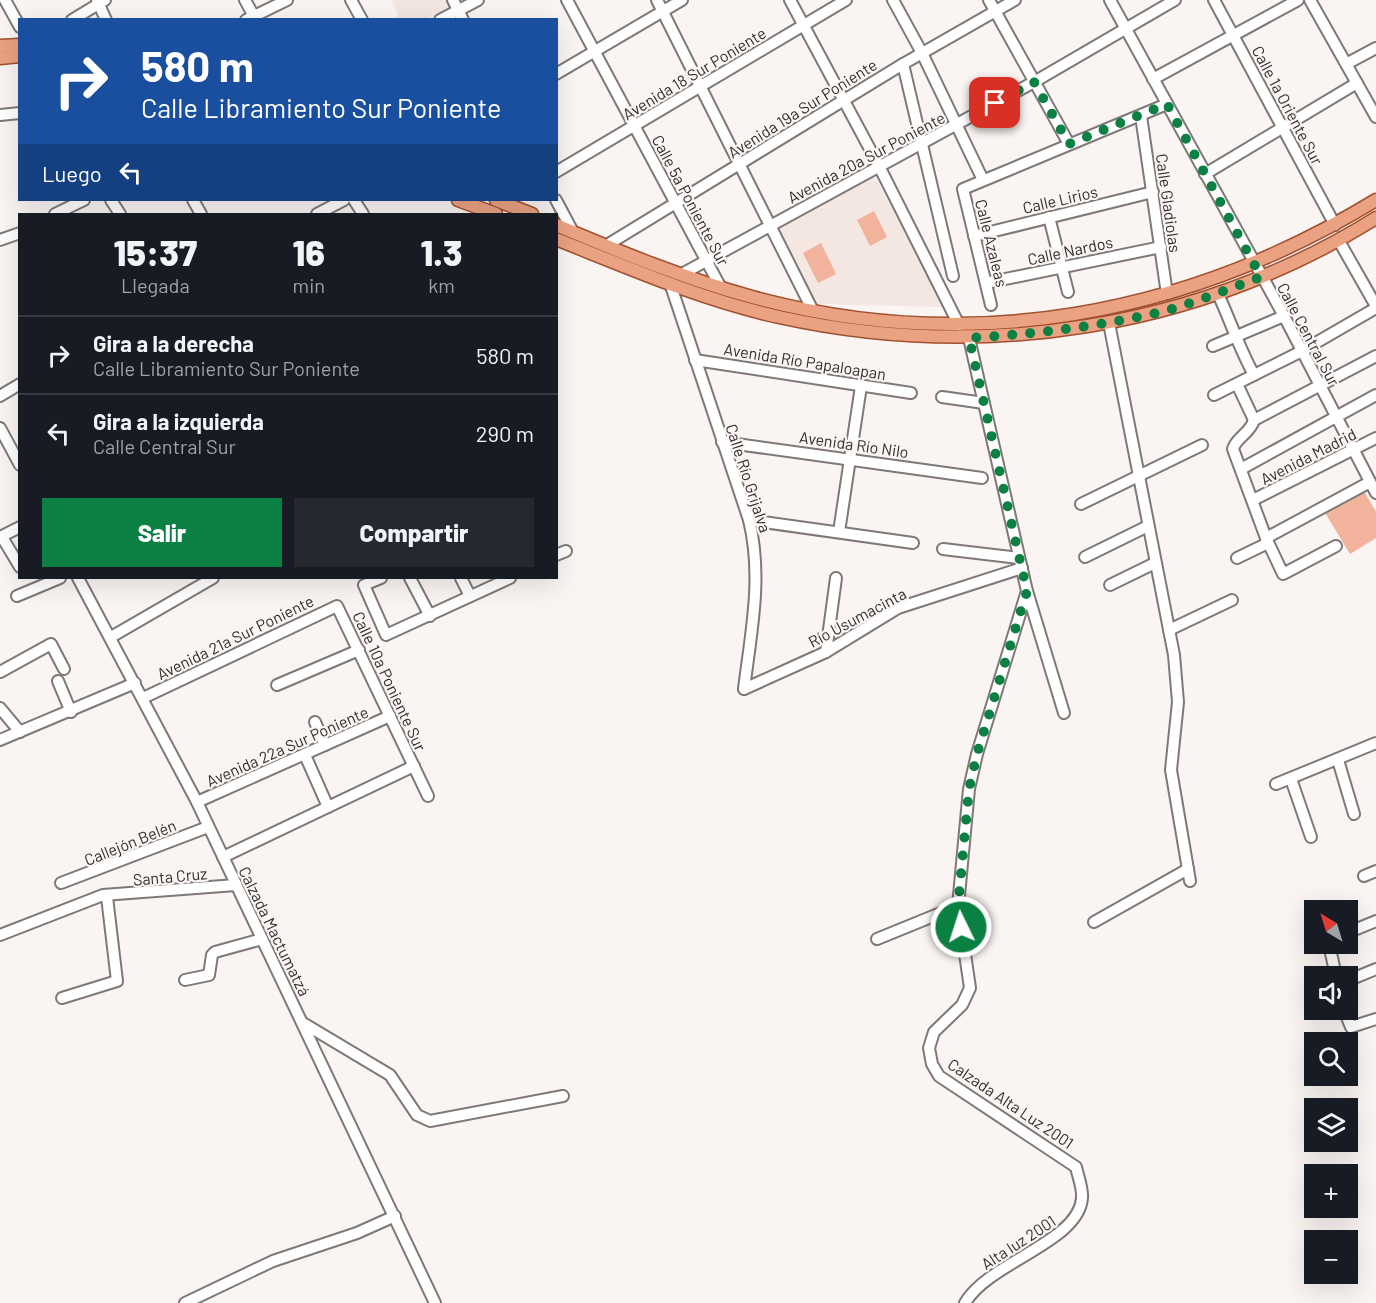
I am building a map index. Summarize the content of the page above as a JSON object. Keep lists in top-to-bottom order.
{
  "streets": {
    "street": [
      "Avenida 18 Sur Poniente",
      "Calle 1a Oriente Sur",
      "Avenida 19a Sur Poniente",
      "Avenida 20a Sur Poniente",
      "Calle Lirios",
      "Calle 5a Poniente Sur",
      "Calle Gladiolas",
      "Calle Azaleas",
      "Calle Nardos",
      "Calle Central Sur",
      "Avenida Río Papaloapan",
      "Avenida Río Nilo",
      "Avenida Madrid",
      "Calle Río Grijalva",
      "Río Usumacinta",
      "Avenida 21a Sur Poniente",
      "Calle 10a Poniente Sur",
      "Avenida 22a Sur Poniente",
      "Callejón Belén",
      "Santa Cruz",
      "Calzada Mactumatzá",
      "Calzada Alta Luz 2001",
      "Alta luz 2001"
    ]
  },
  "crossings": [
    ["Avenida 18 Sur Poniente", "Calle 5a Poniente Sur"],
    ["Avenida 19a Sur Poniente", "Calle 5a Poniente Sur"],
    ["Avenida 20a Sur Poniente", "Calle 5a Poniente Sur"],
    ["Avenida 20a Sur Poniente", "Calle Central Sur"],
    ["Calle Lirios", "Calle Gladiolas"],
    ["Calle Lirios", "Calle Azaleas"],
    ["Calle Gladiolas", "Calle Nardos"],
    ["Calle Azaleas", "Calle Nardos"],
    ["Calle Central Sur", "Avenida Madrid"],
    ["Avenida Río Papaloapan", "Calle Río Grijalva"],
    ["Avenida Río Nilo", "Calle Río Grijalva"],
    ["Calle Río Grijalva", "Río Usumacinta"],
    ["Río Usumacinta", "Calzada Alta Luz 2001"],
    ["Avenida 21a Sur Poniente", "Calle 10a Poniente Sur"],
    ["Avenida 21a Sur Poniente", "Calzada Mactumatzá"],
    ["Calle 10a Poniente Sur", "Avenida 22a Sur Poniente"],
    ["Avenida 22a Sur Poniente", "Calzada Mactumatzá"],
    ["Callejón Belén", "Calzada Mactumatzá"],
    ["Santa Cruz", "Calzada Mactumatzá"],
    ["Calzada Alta Luz 2001", "Alta luz 2001"]
  ],
  "north": "top left",
  "page": {
    "turn": ["580 m", "Calle Libramiento Sur Poniente"],
    "then": "Luego",
    "eta": [
      "15:37",
      "Llegada",
      "16",
      "min",
      "1.3",
      "km"
    ],
    "list": [
      {
        "name": "Gira a la derecha",
        "note": "Calle Libramiento Sur Poniente",
        "value": "580 m"
      },
      {
        "name": "Gira a la izquierda",
        "note": "Calle Central Sur",
        "value": "290 m"
      }
    ],
    "buttons": ["Salir", "Compartir"],
    "map_buttons": ["+", "−"]
  }
}
